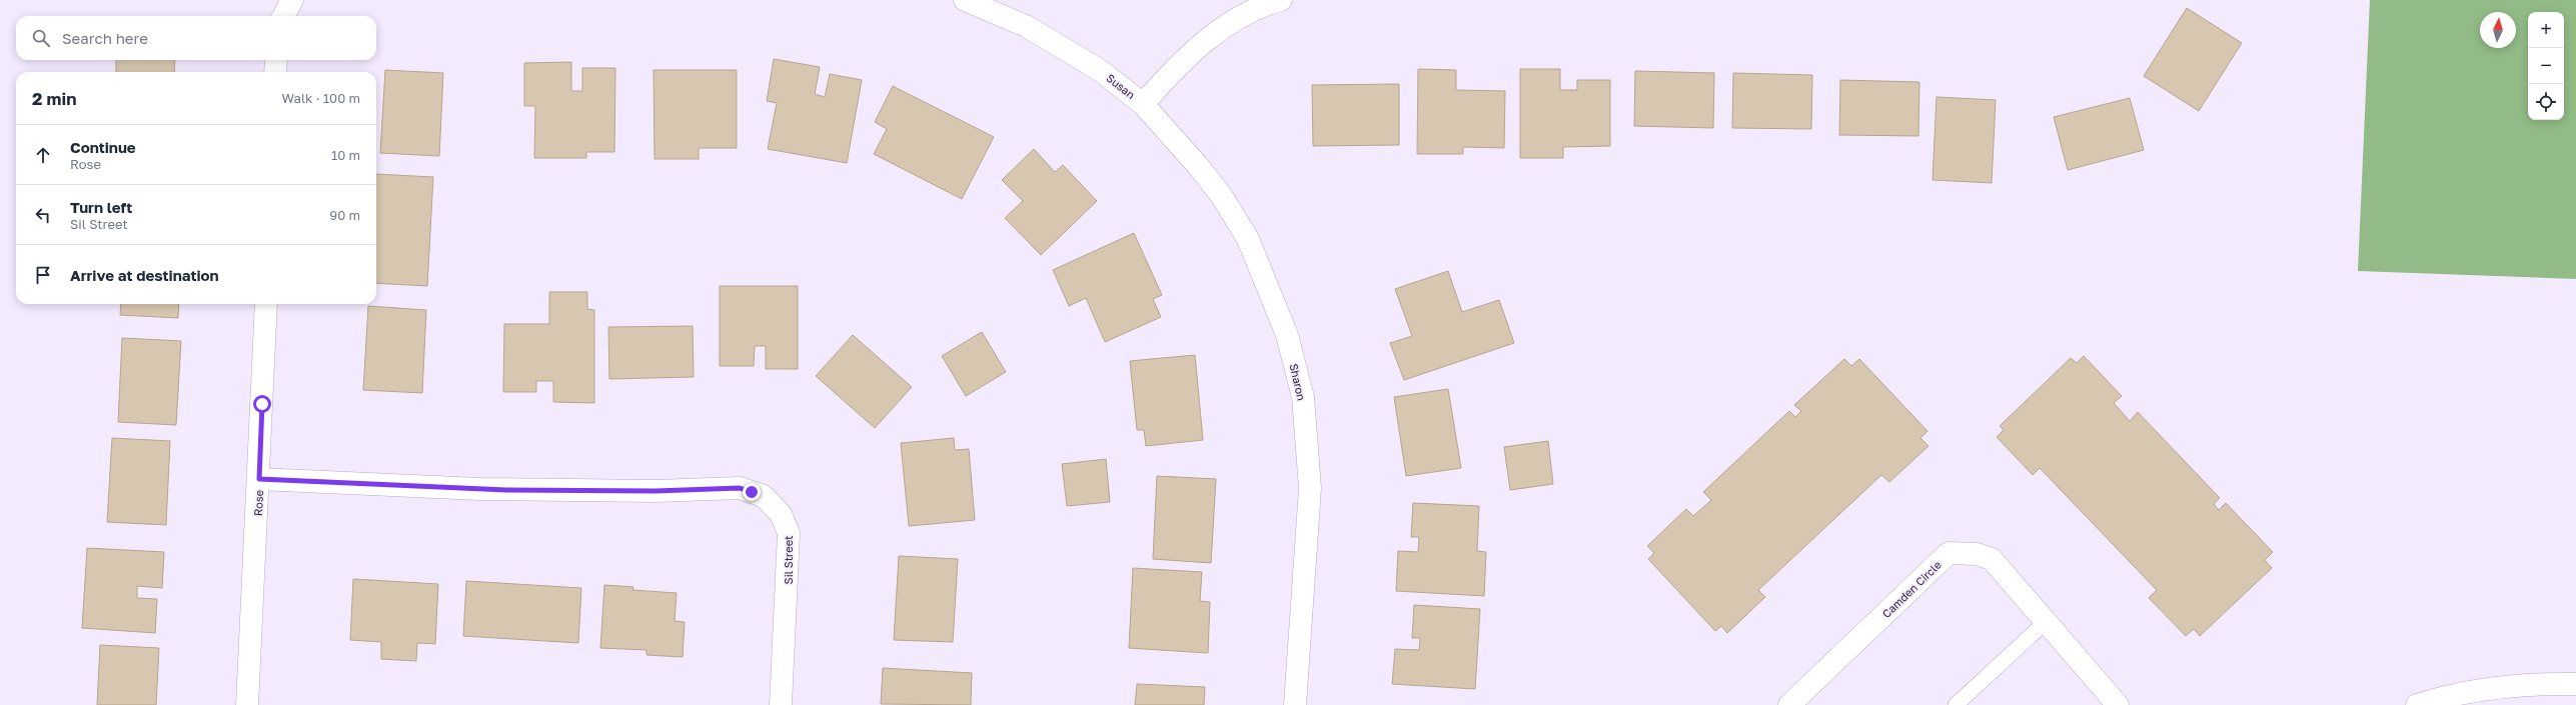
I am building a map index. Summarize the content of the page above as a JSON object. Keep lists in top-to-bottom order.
{
  "streets": {
    "street": [
      "Susan",
      "Sharon",
      "Rose",
      "Sil Street",
      "Camden Circle"
    ]
  },
  "crossings": [
    ["Susan", "Sharon"],
    ["Rose", "Sil Street"]
  ],
  "north": "top",
  "page": {
    "map_buttons": ["+", "−"],
    "search": "Search here",
    "heading": ["2 min", "Walk · 100 m"],
    "list": [
      ["Continue", "Rose", "10 m"],
      ["Turn left", "Sil Street", "90 m"],
      "Arrive at destination"
    ]
  }
}
